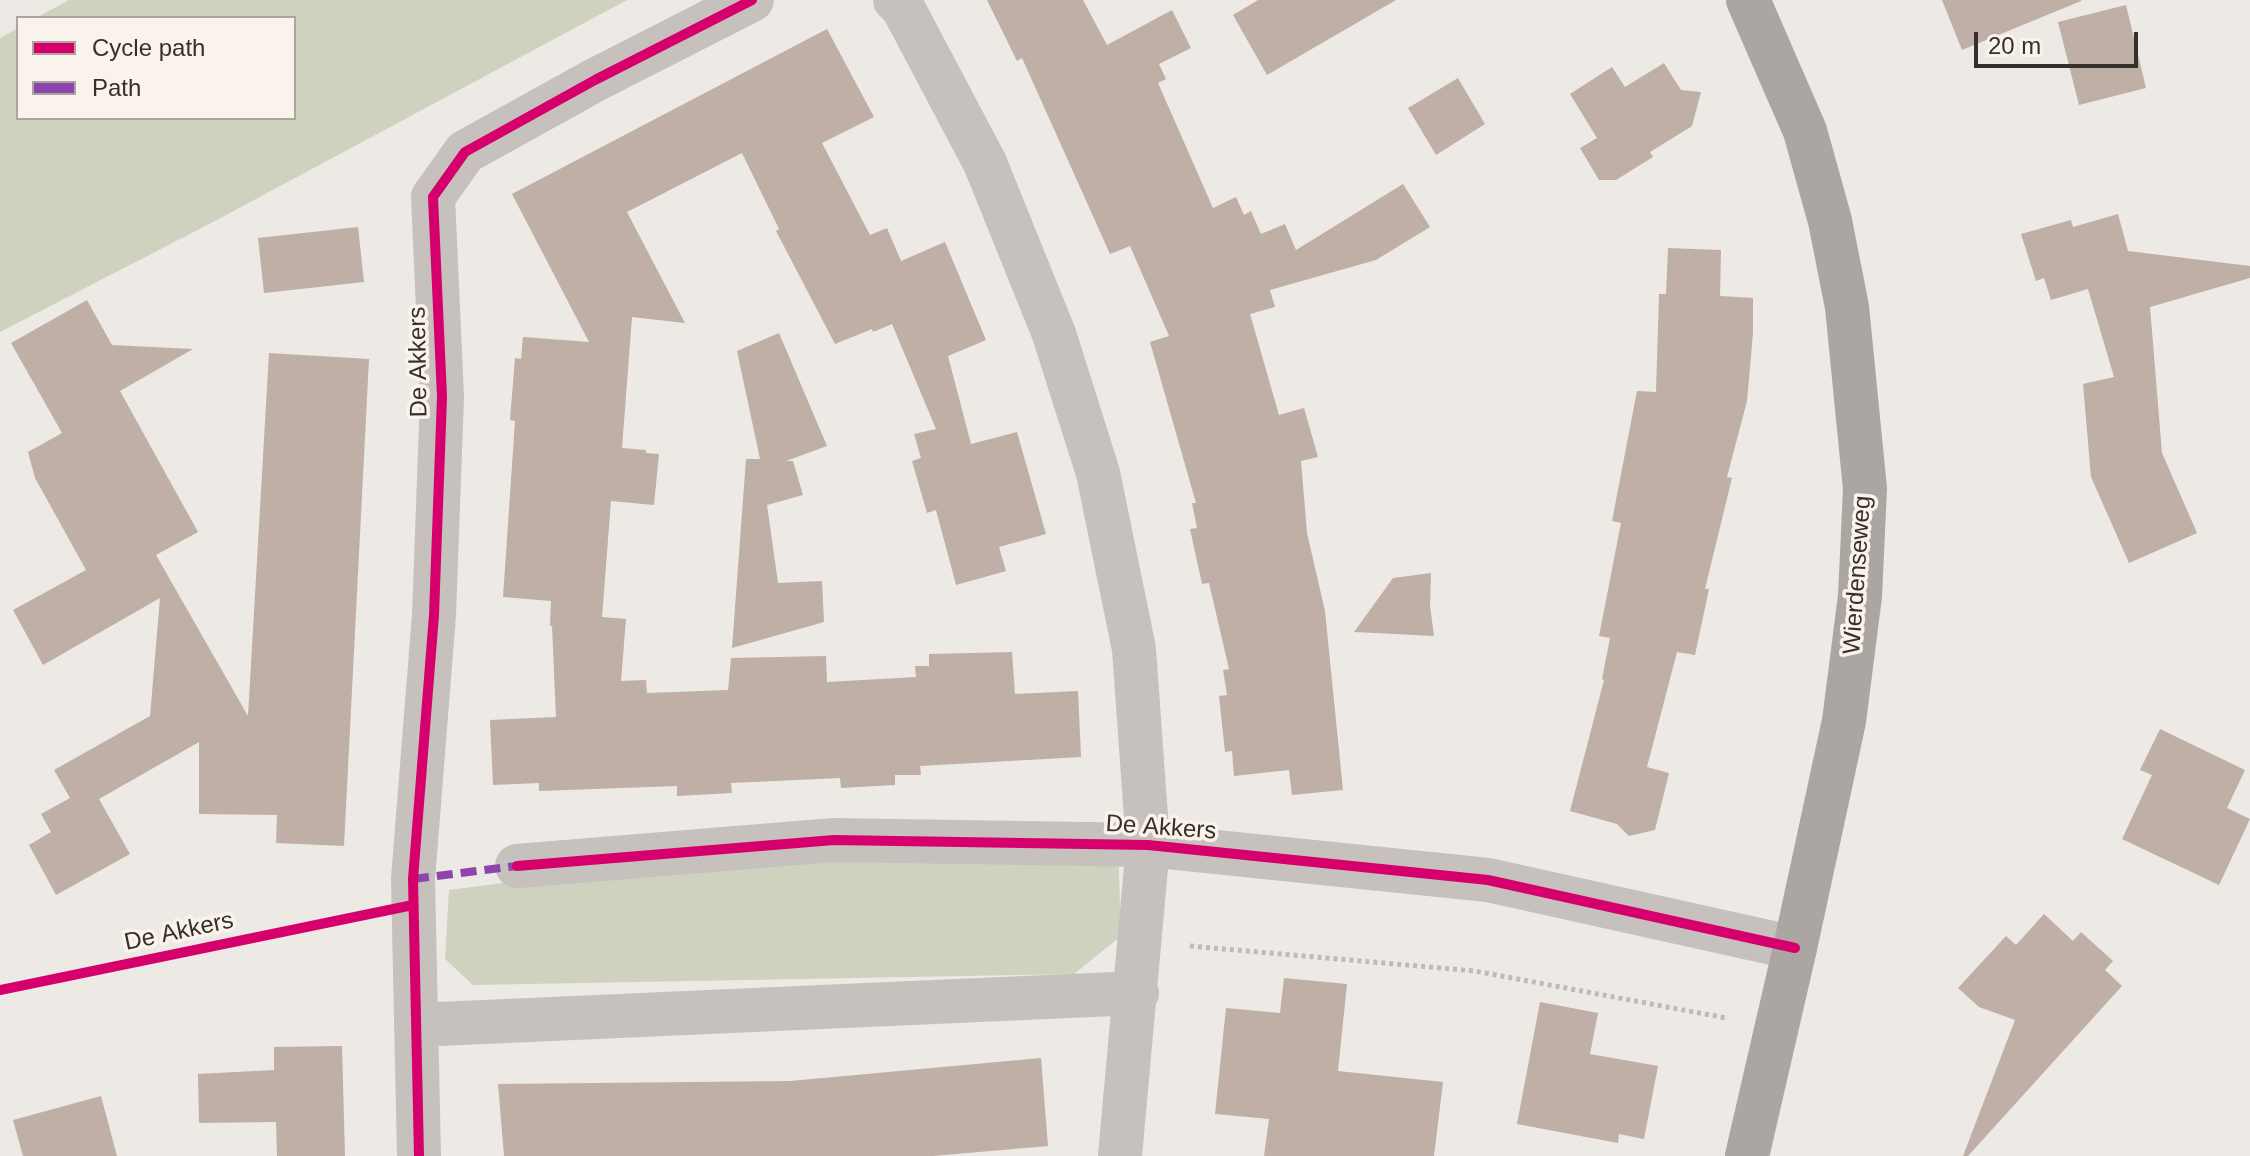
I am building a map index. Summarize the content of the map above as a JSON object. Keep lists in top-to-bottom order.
{
  "streets": {
    "main road": ["Wierdenseweg"],
    "street": ["De Akkers"]
  },
  "crossings": [
    ["De Akkers", "Wierdenseweg"]
  ],
  "legend": ["Cycle path", "Path"],
  "scale_bar": "20 m"
}
